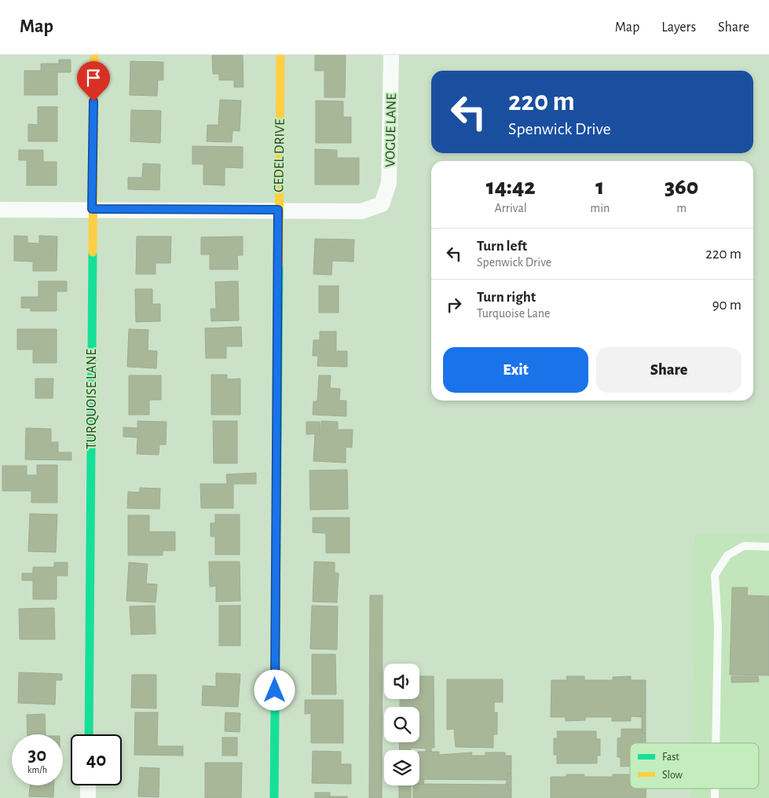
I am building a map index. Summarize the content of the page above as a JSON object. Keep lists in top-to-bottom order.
{
  "streets": {
    "street": ["VOGUE LANE", "CEDEL DRIVE", "TURQUOISE LANE"]
  },
  "crossings": [
    ["VOGUE LANE", "CEDEL DRIVE"]
  ],
  "legend": ["Fast", "Slow"],
  "page": {
    "header": "Map",
    "nav": ["Map", "Layers", "Share"],
    "turn": ["220 m", "Spenwick Drive"],
    "eta": [
      "14:42",
      "Arrival",
      "1",
      "min",
      "360",
      "m"
    ],
    "list": [
      {
        "name": "Turn left",
        "note": "Spenwick Drive",
        "value": "220 m"
      },
      {
        "name": "Turn right",
        "note": "Turquoise Lane",
        "value": "90 m"
      }
    ],
    "buttons": ["Exit", "Share"],
    "speed": "30 km/h",
    "limit": "40"
  }
}
